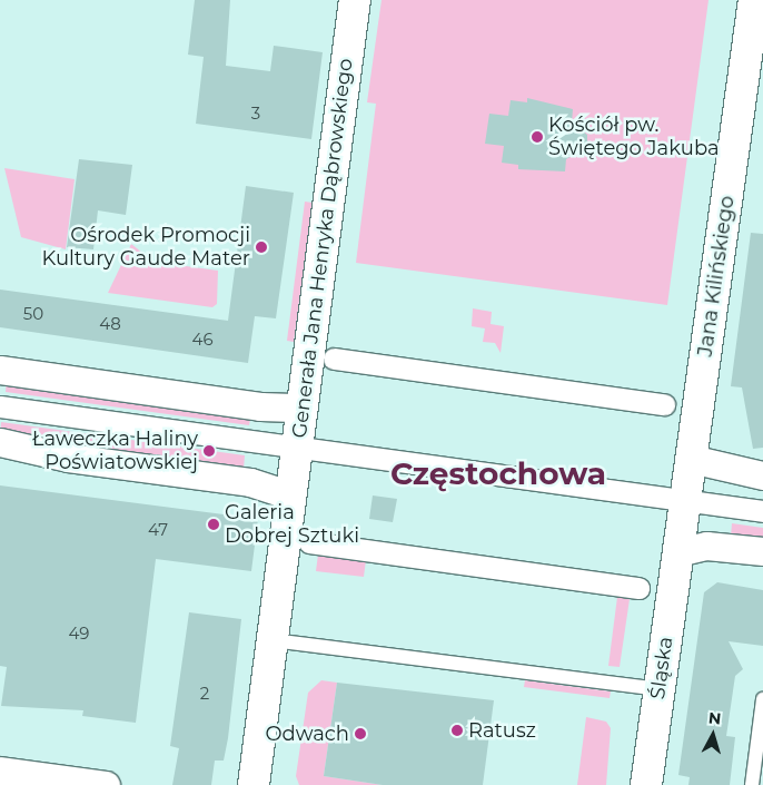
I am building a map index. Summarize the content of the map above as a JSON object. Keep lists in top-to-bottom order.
{
  "streets": {
    "street": ["Generała Jana Henryka Dąbrowskiego", "Jana Kilińskiego", "Śląska"]
  },
  "crossings": [
    ["Jana Kilińskiego", "Śląska"]
  ],
  "districts": ["Częstochowa"],
  "places": [
    "Kościół pw. Świętego Jakuba",
    "Ośrodek Promocji Kultury Gaude Mater",
    "Ławeczka Haliny Poświatowskiej",
    "Galeria Dobrej Sztuki",
    "Ratusz",
    "Odwach"
  ],
  "house_numbers": [
    "3",
    "50",
    "48",
    "46",
    "47",
    "49",
    "2"
  ],
  "north": "top"
}
